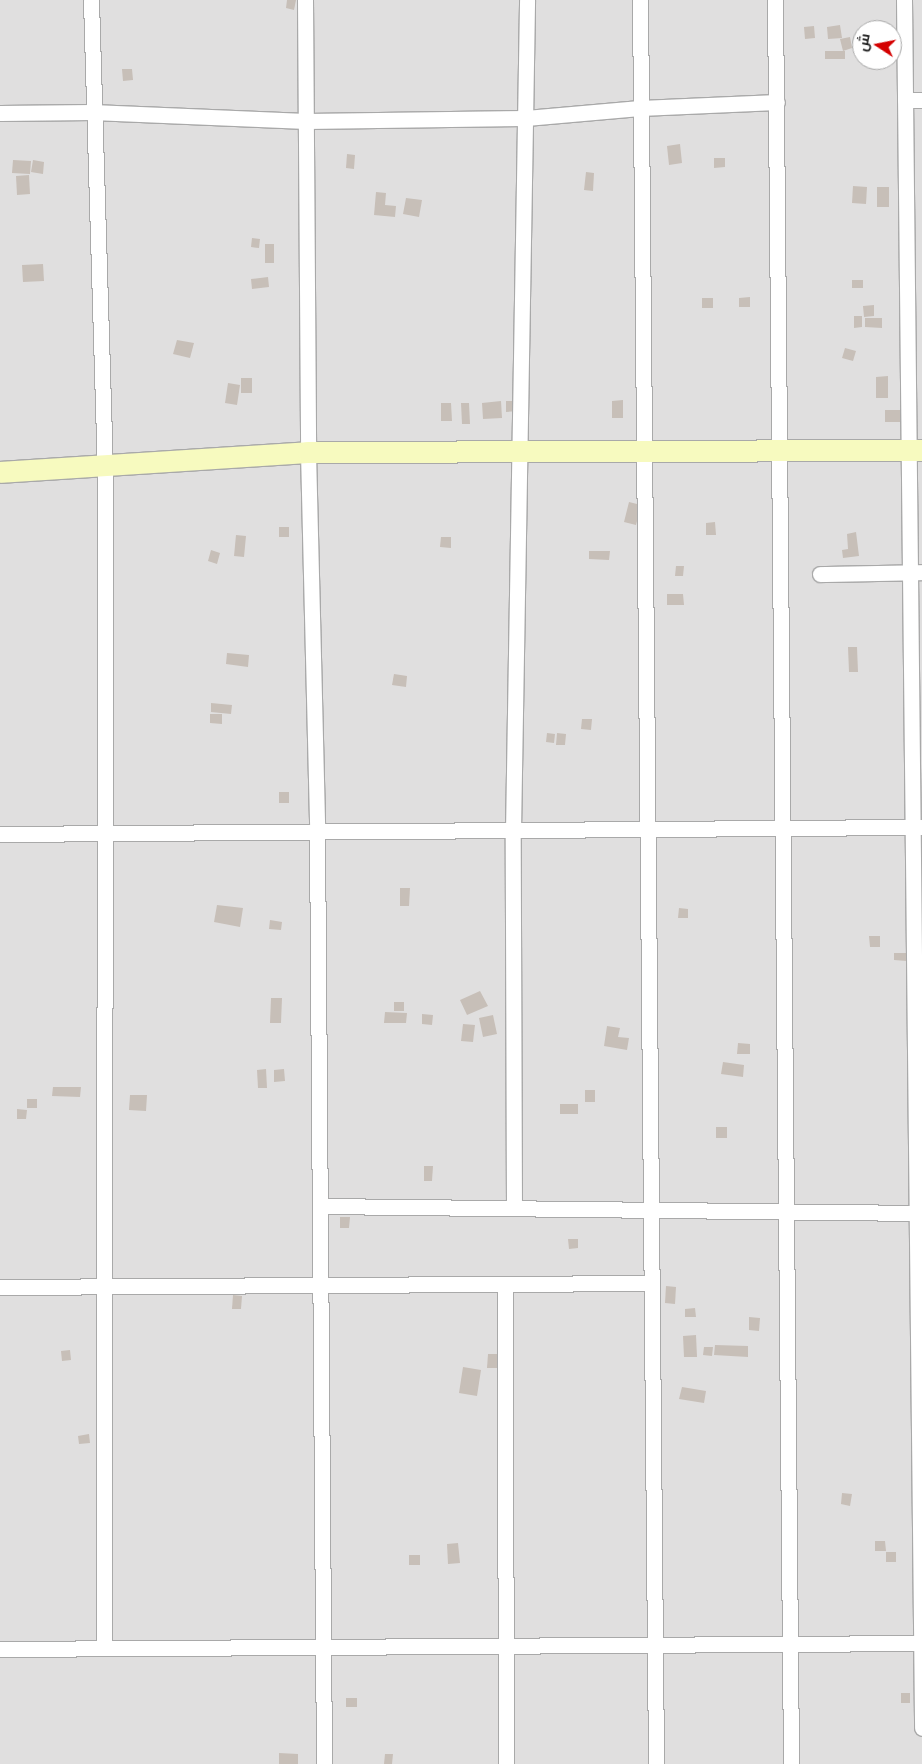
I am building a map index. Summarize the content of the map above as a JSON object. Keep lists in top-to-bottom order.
{
  "north": "left"
}
